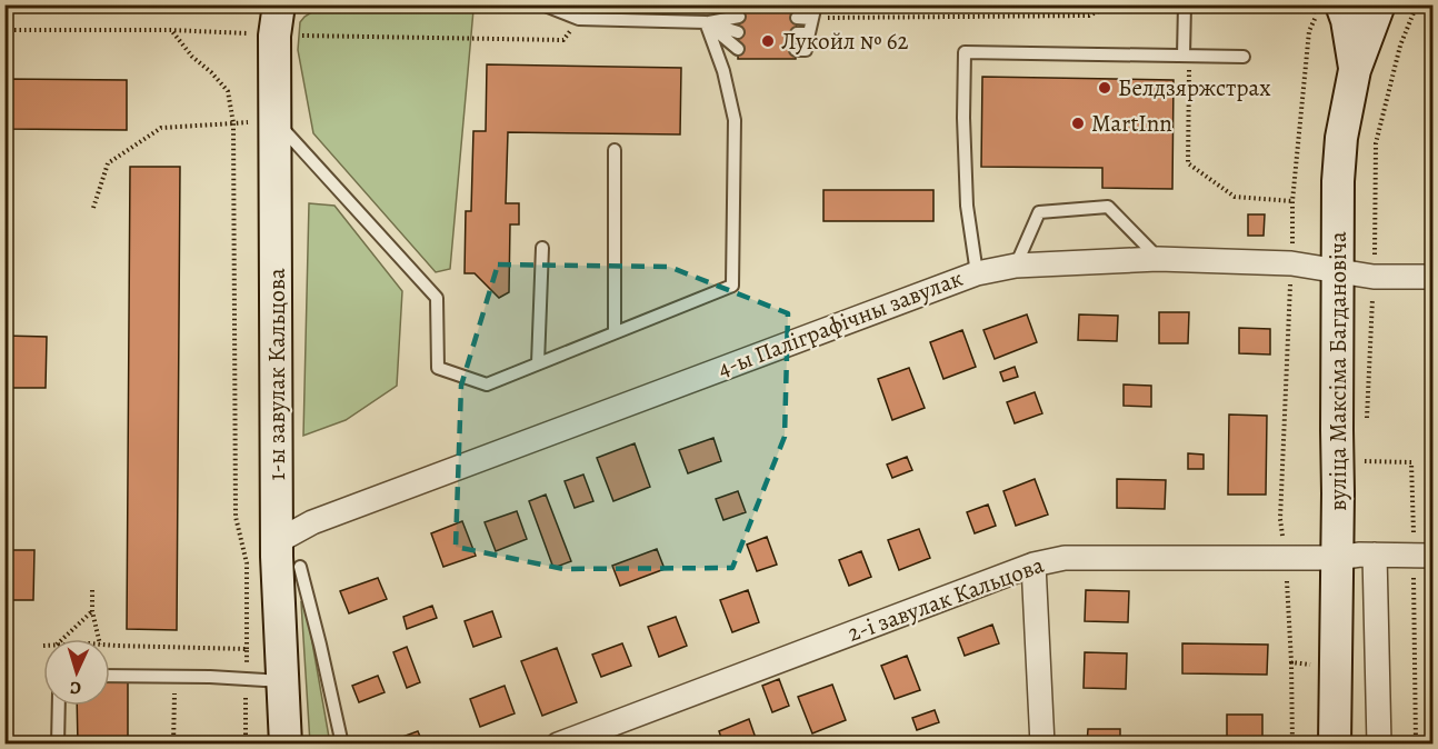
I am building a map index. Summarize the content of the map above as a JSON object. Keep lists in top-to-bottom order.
{
  "streets": {
    "main road": ["вуліца Максіма Багдановіча", "1-ы завулак Кальцова"],
    "street": ["4-ы Паліграфічны завулак", "2-і завулак Кальцова"]
  },
  "crossings": [
    ["4-ы Паліграфічны завулак", "вуліца Максіма Багдановіча"],
    ["4-ы Паліграфічны завулак", "1-ы завулак Кальцова"],
    ["вуліца Максіма Багдановіча", "2-і завулак Кальцова"]
  ],
  "places": ["Лукойл № 62", "Белдзяржстрах", "MartInn"],
  "north": "bottom"
}
